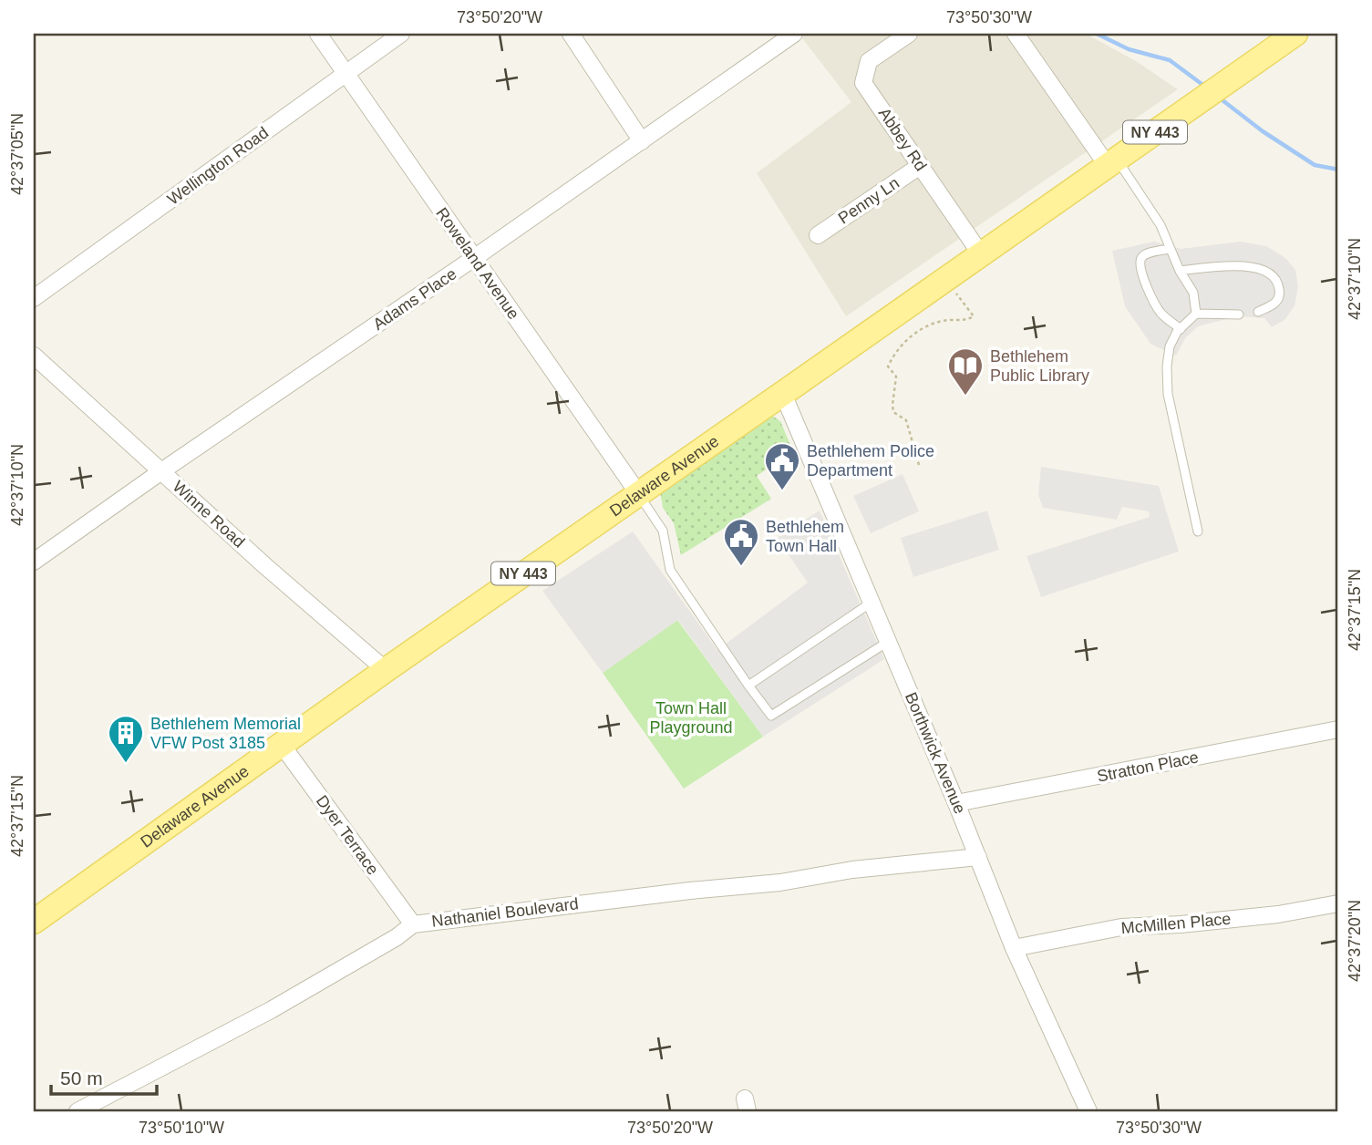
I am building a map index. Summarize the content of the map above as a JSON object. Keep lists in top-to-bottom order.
{
  "streets": {
    "main road": ["NY 443", "Delaware Avenue"],
    "street": [
      "Abbey Rd",
      "Wellington Road",
      "Penny Ln",
      "Roweland Avenue",
      "Adams Place",
      "Winne Road",
      "Borthwick Avenue",
      "Stratton Place",
      "Dyer Terrace",
      "Nathaniel Boulevard",
      "McMillen Place"
    ]
  },
  "crossings": [
    ["Abbey Rd", "Penny Ln"],
    ["Abbey Rd", "Delaware Avenue"],
    ["Wellington Road", "Roweland Avenue"],
    ["Roweland Avenue", "Adams Place"],
    ["Roweland Avenue", "Delaware Avenue"],
    ["Adams Place", "Winne Road"],
    ["Delaware Avenue", "Winne Road"],
    ["Delaware Avenue", "Borthwick Avenue"],
    ["Delaware Avenue", "Dyer Terrace"],
    ["Borthwick Avenue", "Stratton Place"],
    ["Borthwick Avenue", "Nathaniel Boulevard"],
    ["Borthwick Avenue", "McMillen Place"],
    ["Dyer Terrace", "Nathaniel Boulevard"]
  ],
  "parks": ["Town Hall Playground"],
  "places": {
    "library": ["Bethlehem Public Library"],
    "public building": ["Bethlehem Police Department", "Bethlehem Town Hall"],
    "building": ["Bethlehem Memorial VFW Post 3185"]
  },
  "scale_bar": "50 m",
  "coordinates": [
    "73°50'20\"W",
    "73°50'30\"W",
    "42°37'05\"N",
    "42°37'10\"N",
    "42°37'15\"N",
    "42°37'20\"N",
    "73°50'10\"W"
  ]
}
